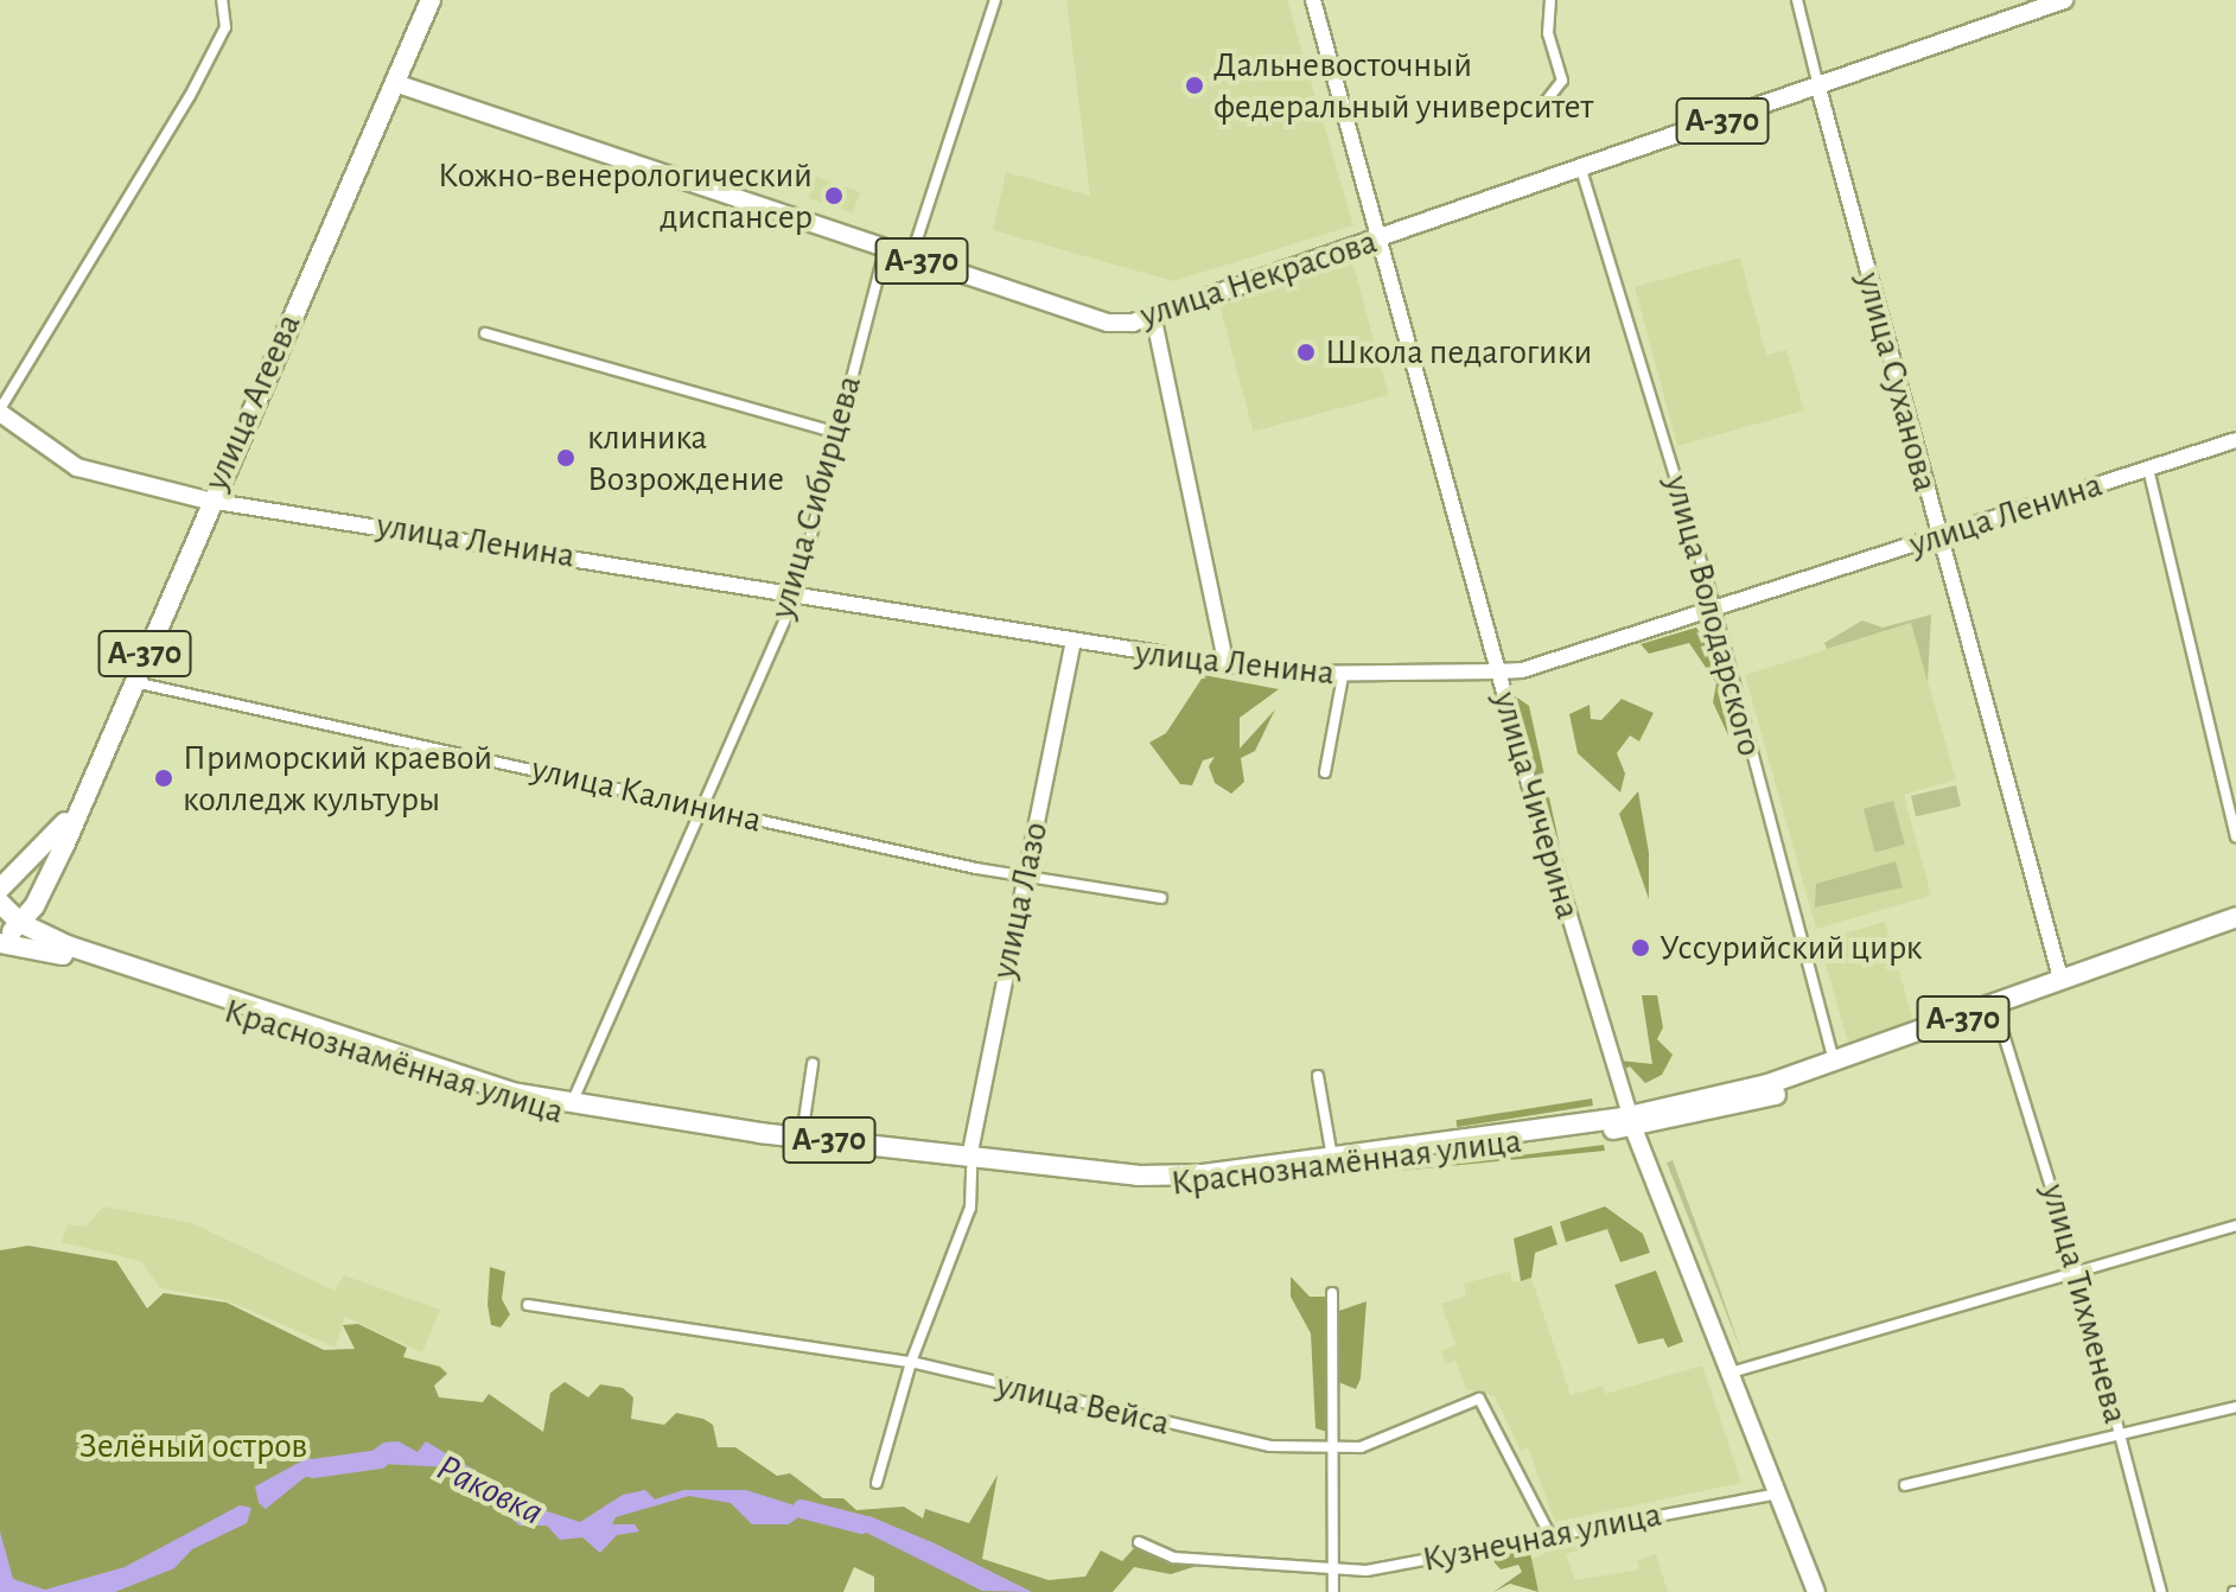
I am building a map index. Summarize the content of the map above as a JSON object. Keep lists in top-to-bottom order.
{
  "streets": {
    "highway": ["А-370", "улица Агеева", "Краснознамённая улица"],
    "main road": [
      "улица Некрасова",
      "улица Суханова",
      "улица Ленина",
      "улица Чичерина",
      "улица Лазо"
    ],
    "street": [
      "улица Сибирцева",
      "улица Володарского",
      "улица Калинина",
      "улица Тихменева",
      "улица Вейса",
      "Кузнечная улица"
    ]
  },
  "crossings": [
    ["А-370", "улица Агеева"],
    ["А-370", "Краснознамённая улица"],
    ["улица Некрасова", "улица Суханова"],
    ["улица Некрасова", "улица Агеева"],
    ["улица Некрасова", "улица Сибирцева"],
    ["улица Некрасова", "улица Володарского"],
    ["улица Некрасова", "улица Чичерина"],
    ["улица Суханова", "улица Ленина"],
    ["улица Суханова", "Краснознамённая улица"],
    ["улица Агеева", "улица Ленина"],
    ["улица Агеева", "улица Калинина"],
    ["улица Агеева", "Краснознамённая улица"],
    ["улица Сибирцева", "улица Ленина"],
    ["улица Сибирцева", "улица Калинина"],
    ["улица Сибирцева", "Краснознамённая улица"],
    ["улица Ленина", "улица Володарского"],
    ["улица Ленина", "улица Чичерина"],
    ["улица Ленина", "улица Лазо"],
    ["улица Володарского", "Краснознамённая улица"],
    ["улица Калинина", "улица Лазо"],
    ["улица Чичерина", "Краснознамённая улица"],
    ["улица Чичерина", "Кузнечная улица"],
    ["улица Лазо", "Краснознамённая улица"],
    ["улица Лазо", "улица Вейса"],
    ["Краснознамённая улица", "улица Тихменева"],
    ["улица Вейса", "Кузнечная улица"]
  ],
  "water": ["Раковка"],
  "parks": ["Зелёный остров"],
  "places": [
    "Дальневосточный федеральный университет",
    "Кожно-венерологический диспансер",
    "Школа педагогики",
    "клиника Возрождение",
    "Приморский краевой колледж культуры",
    "Уссурийский цирк"
  ]
}
